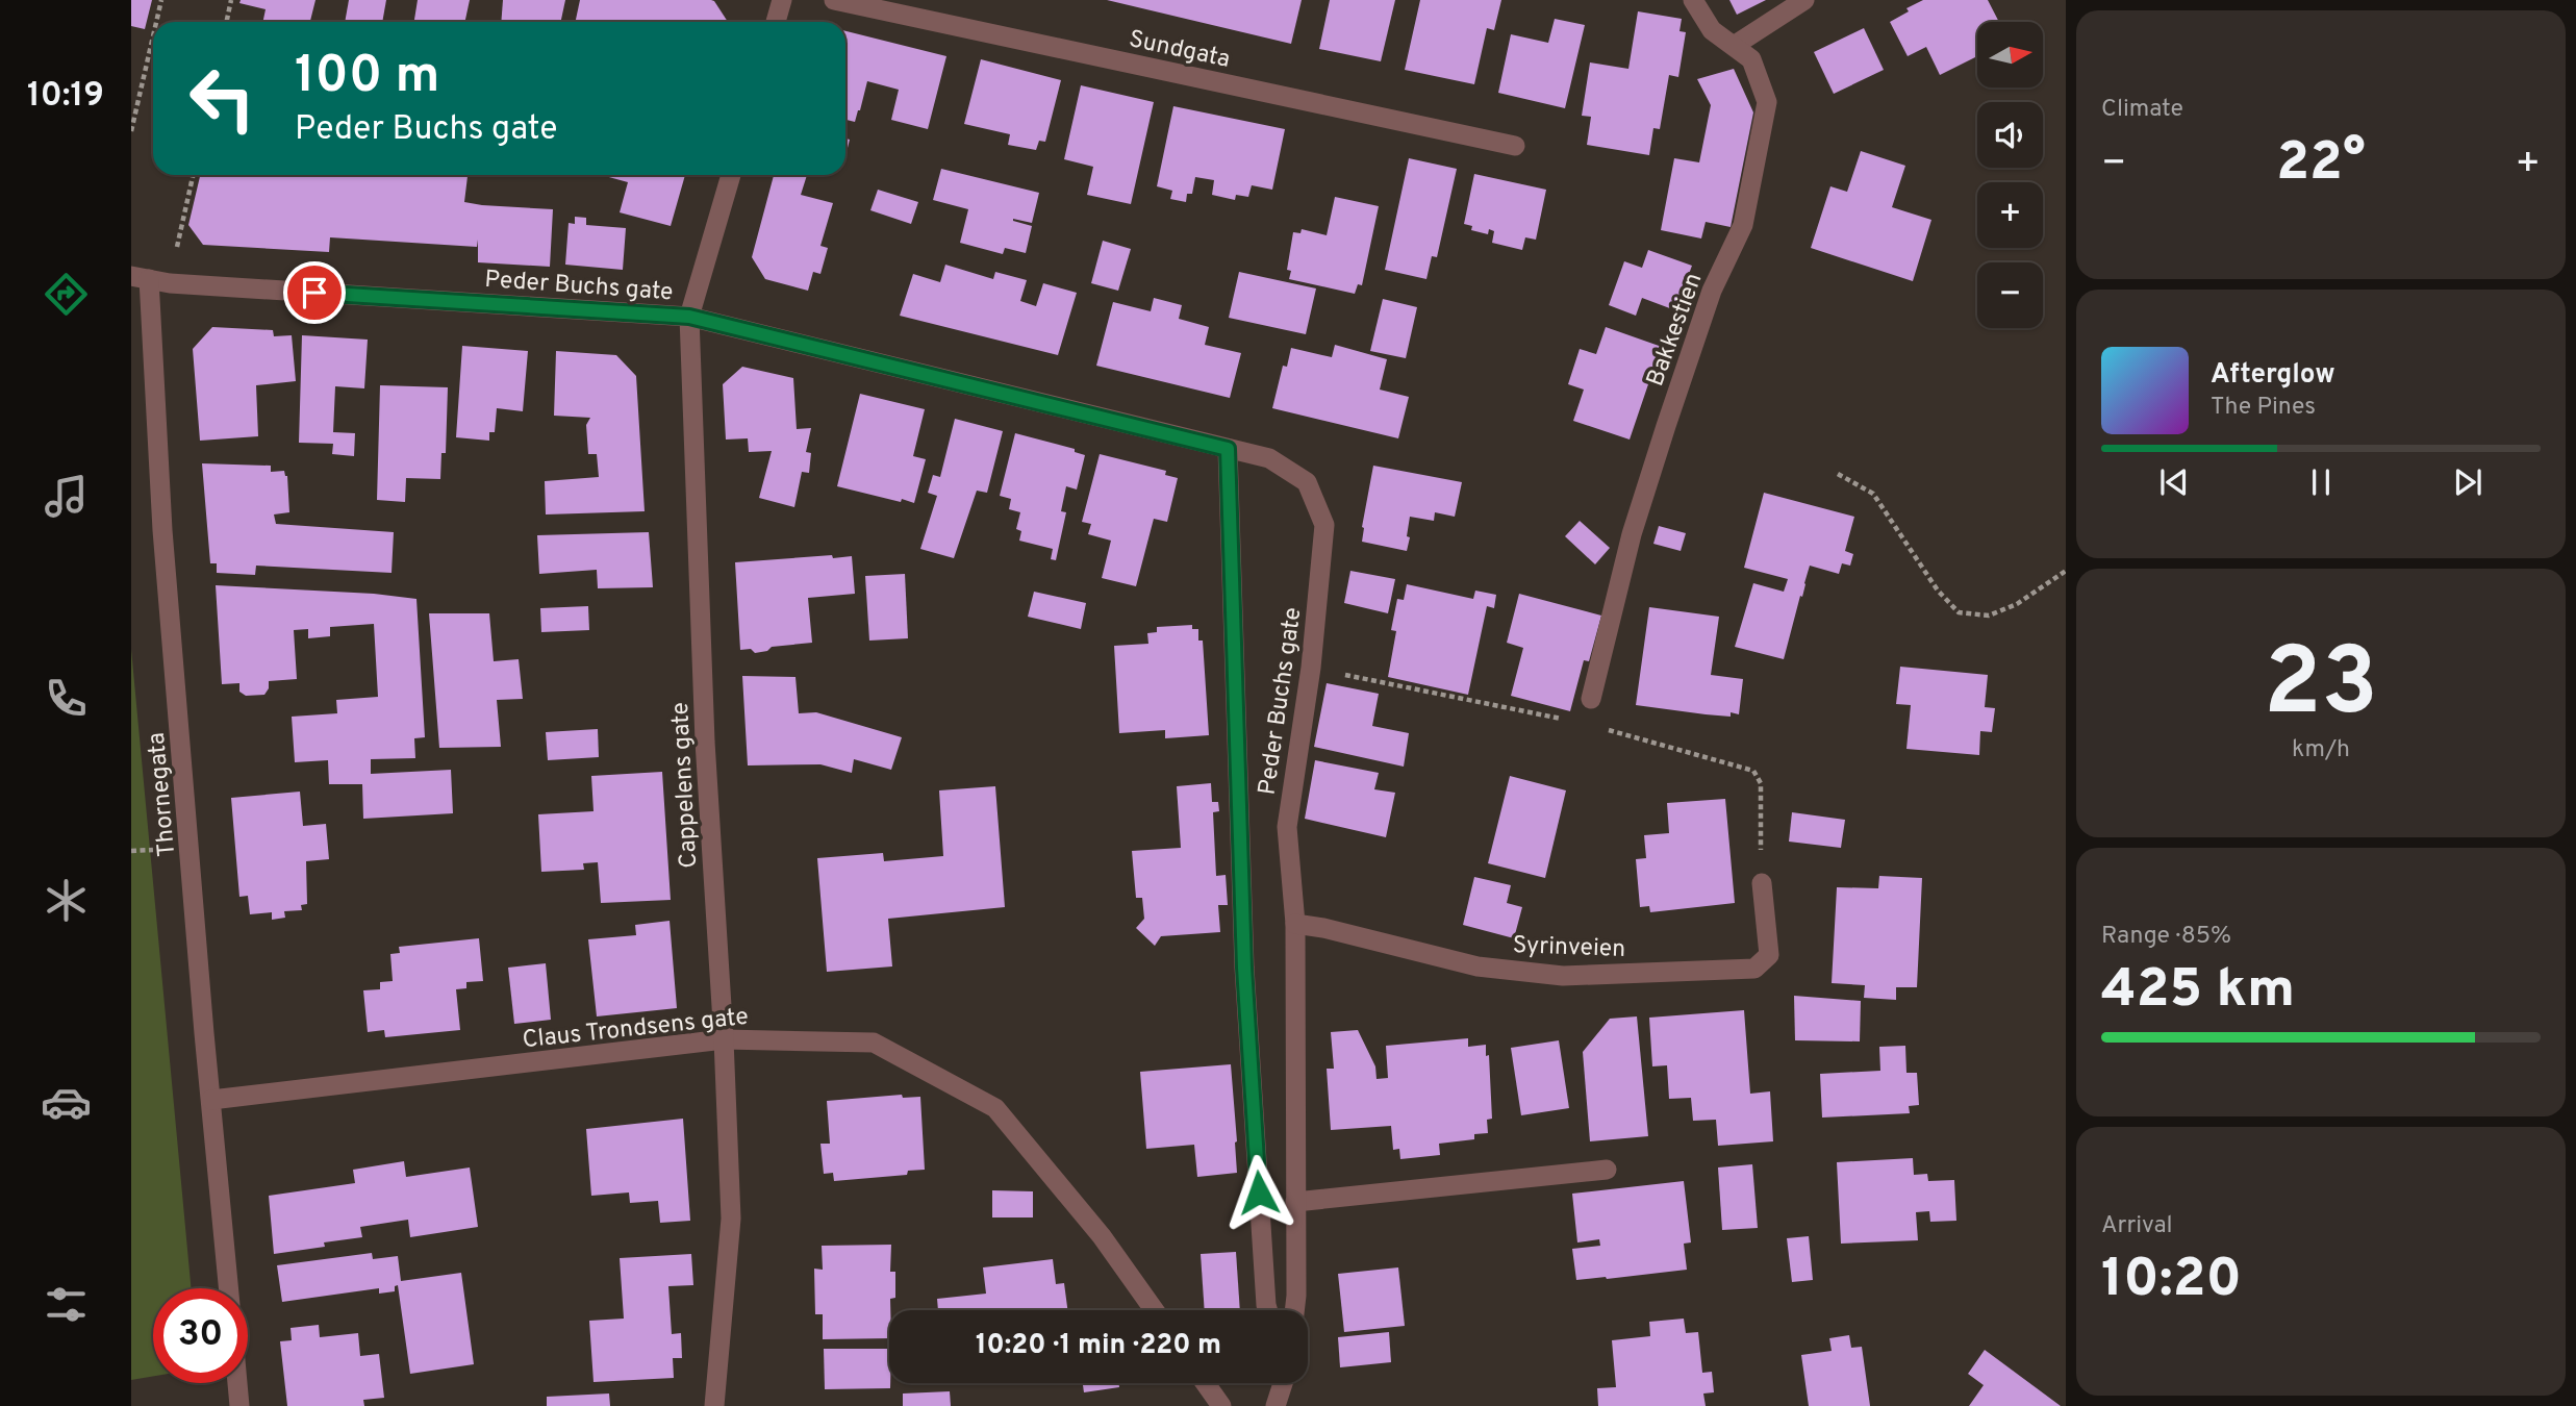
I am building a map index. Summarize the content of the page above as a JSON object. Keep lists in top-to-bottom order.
{
  "streets": {
    "street": [
      "Sundgata",
      "Peder Buchs gate",
      "Bakkestien",
      "Cappelens gate",
      "Thornegata",
      "Syrinveien",
      "Claus Trondsens gate"
    ]
  },
  "crossings": [
    ["Peder Buchs gate", "Cappelens gate"],
    ["Peder Buchs gate", "Thornegata"],
    ["Peder Buchs gate", "Syrinveien"],
    ["Cappelens gate", "Claus Trondsens gate"],
    ["Thornegata", "Claus Trondsens gate"]
  ],
  "north": "right",
  "page": {
    "tabs": "10:19",
    "tile": [
      "Climate",
      ["23", "km/h"],
      ["Range · 85%", "425 km"],
      ["Arrival", "10:20"]
    ],
    "map_buttons": ["+", "−"],
    "turn": ["100 m", "Peder Buchs gate"],
    "heat": ["−", "22°", "+"],
    "song": ["Afterglow", "The Pines"],
    "limit": "30",
    "trip": "10:20 · 1 min · 220 m"
  }
}
